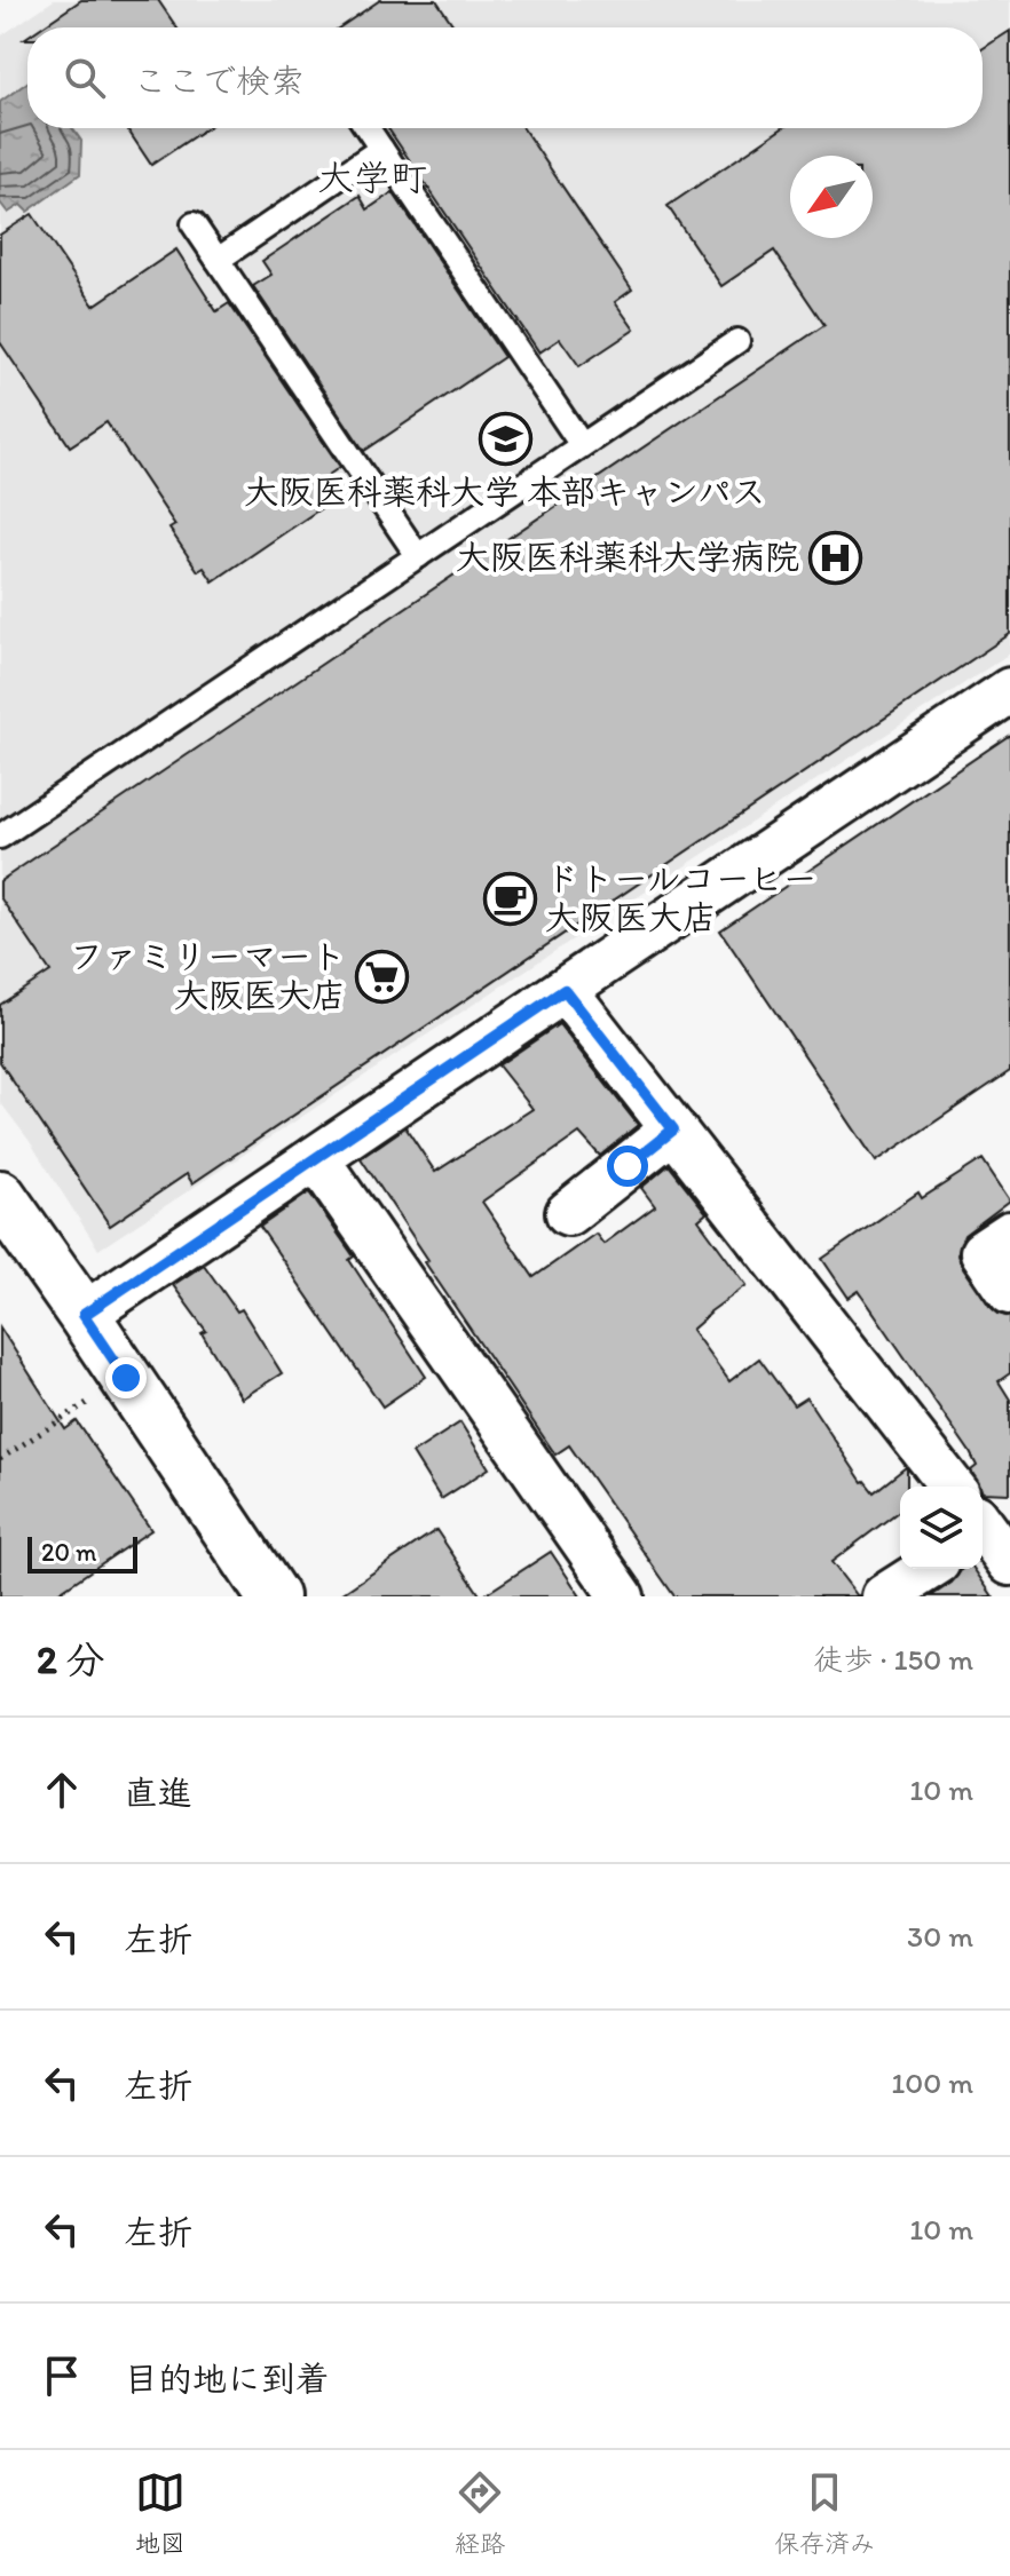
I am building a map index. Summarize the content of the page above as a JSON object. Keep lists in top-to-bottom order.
{
  "districts": ["大学町"],
  "places": {
    "school or university": ["大阪医科薬科大学 本部キャンパス"],
    "hospital": ["大阪医科薬科大学病院"],
    "cafe": ["ドトールコーヒー 大阪医大店"],
    "supermarket": ["ファミリーマート 大阪医大店"]
  },
  "scale_bar": "20 m",
  "north": "bottom left",
  "page": {
    "search": "ここで検索",
    "scale": "20 m",
    "heading": ["2 分", "徒歩 · 150 m"],
    "list": [
      ["直進", "10 m"],
      ["左折", "30 m"],
      ["左折", "100 m"],
      ["左折", "10 m"],
      "目的地に到着"
    ],
    "nav": ["地図", "経路", "保存済み"]
  }
}
